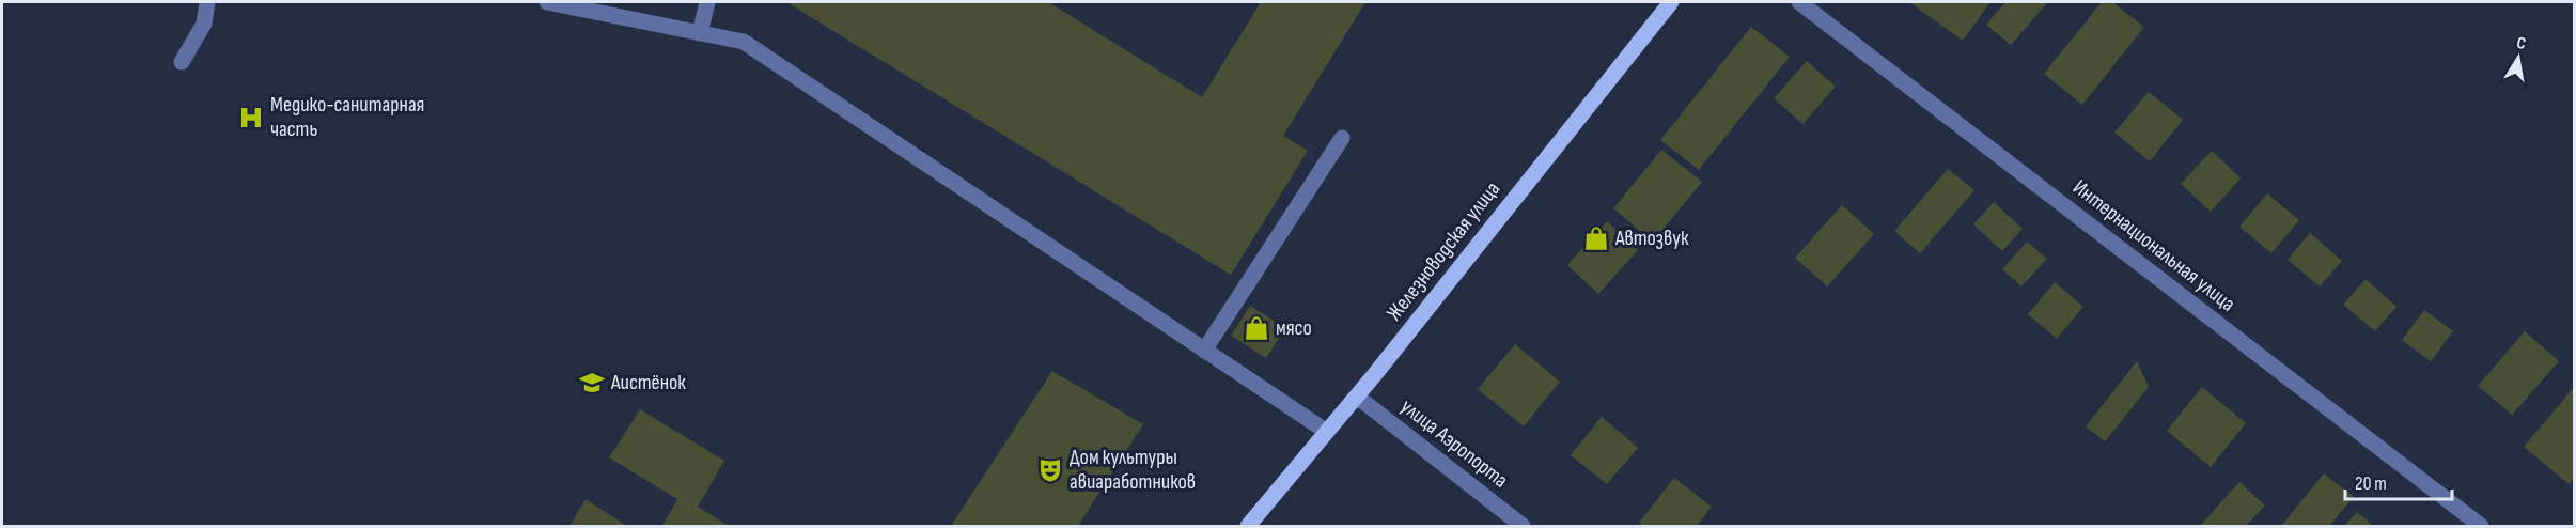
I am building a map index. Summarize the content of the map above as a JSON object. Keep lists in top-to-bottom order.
{
  "streets": {
    "main road": ["Железноводская улица"],
    "street": ["Интернациональная улица", "улица Аэропорта"]
  },
  "crossings": [
    ["Железноводская улица", "улица Аэропорта"]
  ],
  "places": {
    "hospital": ["Медико-санитарная часть"],
    "shop": ["Автозвук", "мясо"],
    "school or university": ["Аистёнок"],
    "theatre": ["Дом культуры авиаработников"]
  },
  "scale_bar": "20 m",
  "north": "top"
}
